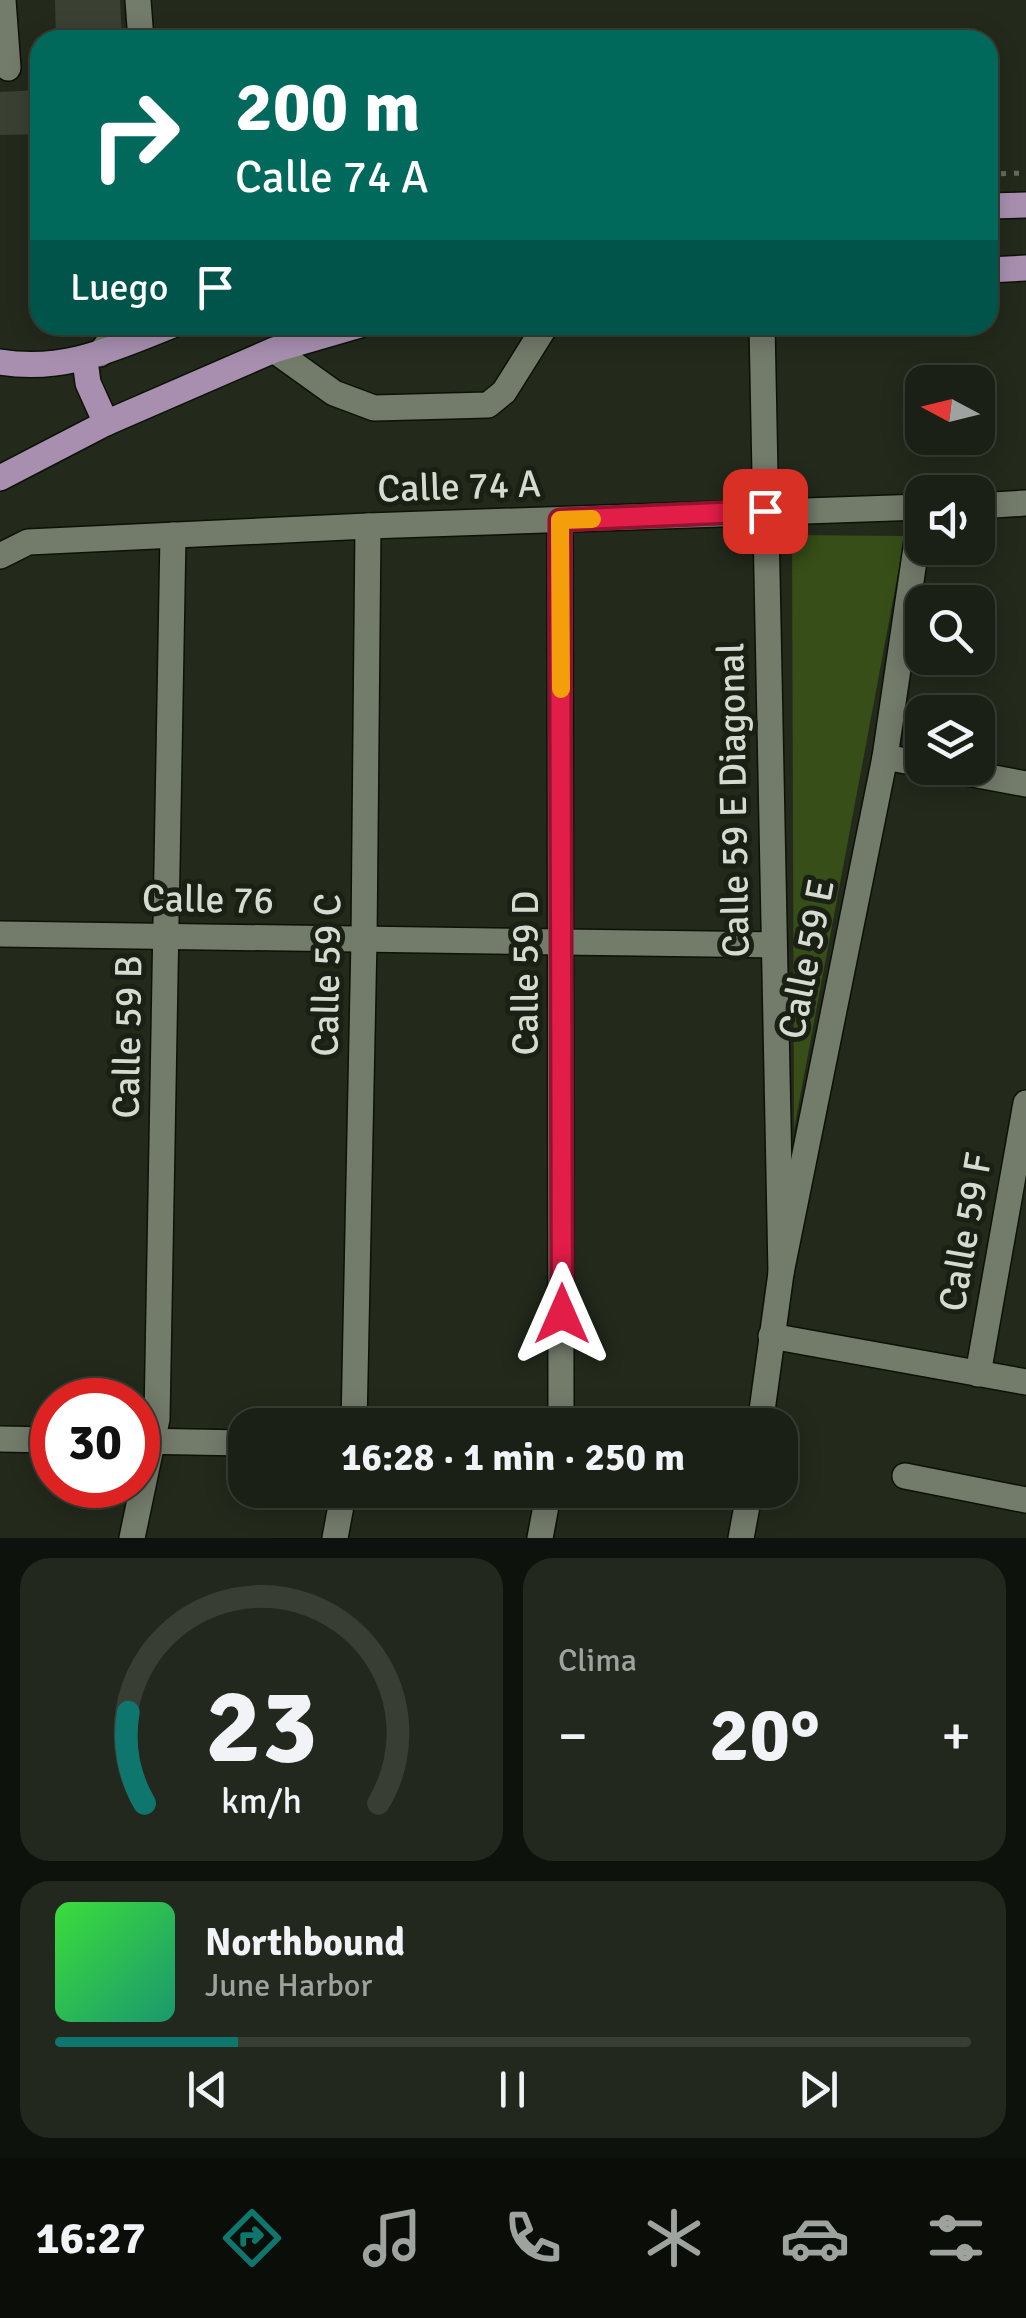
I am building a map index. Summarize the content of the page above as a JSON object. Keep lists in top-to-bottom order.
{
  "streets": {
    "street": [
      "Calle 74 A",
      "Calle 59 E Diagonal",
      "Calle 76",
      "Calle 59 E",
      "Calle 59 D",
      "Calle 59 C",
      "Calle 59 B",
      "Calle 59 F"
    ]
  },
  "crossings": [
    ["Calle 74 A", "Calle 59 E Diagonal"],
    ["Calle 74 A", "Calle 59 D"],
    ["Calle 74 A", "Calle 59 C"],
    ["Calle 74 A", "Calle 59 B"],
    ["Calle 59 E Diagonal", "Calle 76"],
    ["Calle 59 E Diagonal", "Calle 59 E"],
    ["Calle 76", "Calle 59 D"],
    ["Calle 76", "Calle 59 C"],
    ["Calle 76", "Calle 59 B"]
  ],
  "north": "left",
  "page": {
    "turn": ["200 m", "Calle 74 A"],
    "then": "Luego",
    "limit": "30",
    "trip": "16:28 · 1 min · 250 m",
    "tile": "Clima",
    "heat": ["−", "20°", "+"],
    "song": ["Northbound", "June Harbor"],
    "tabs": "16:27",
    "gauge": ["23", "km/h"]
  }
}
